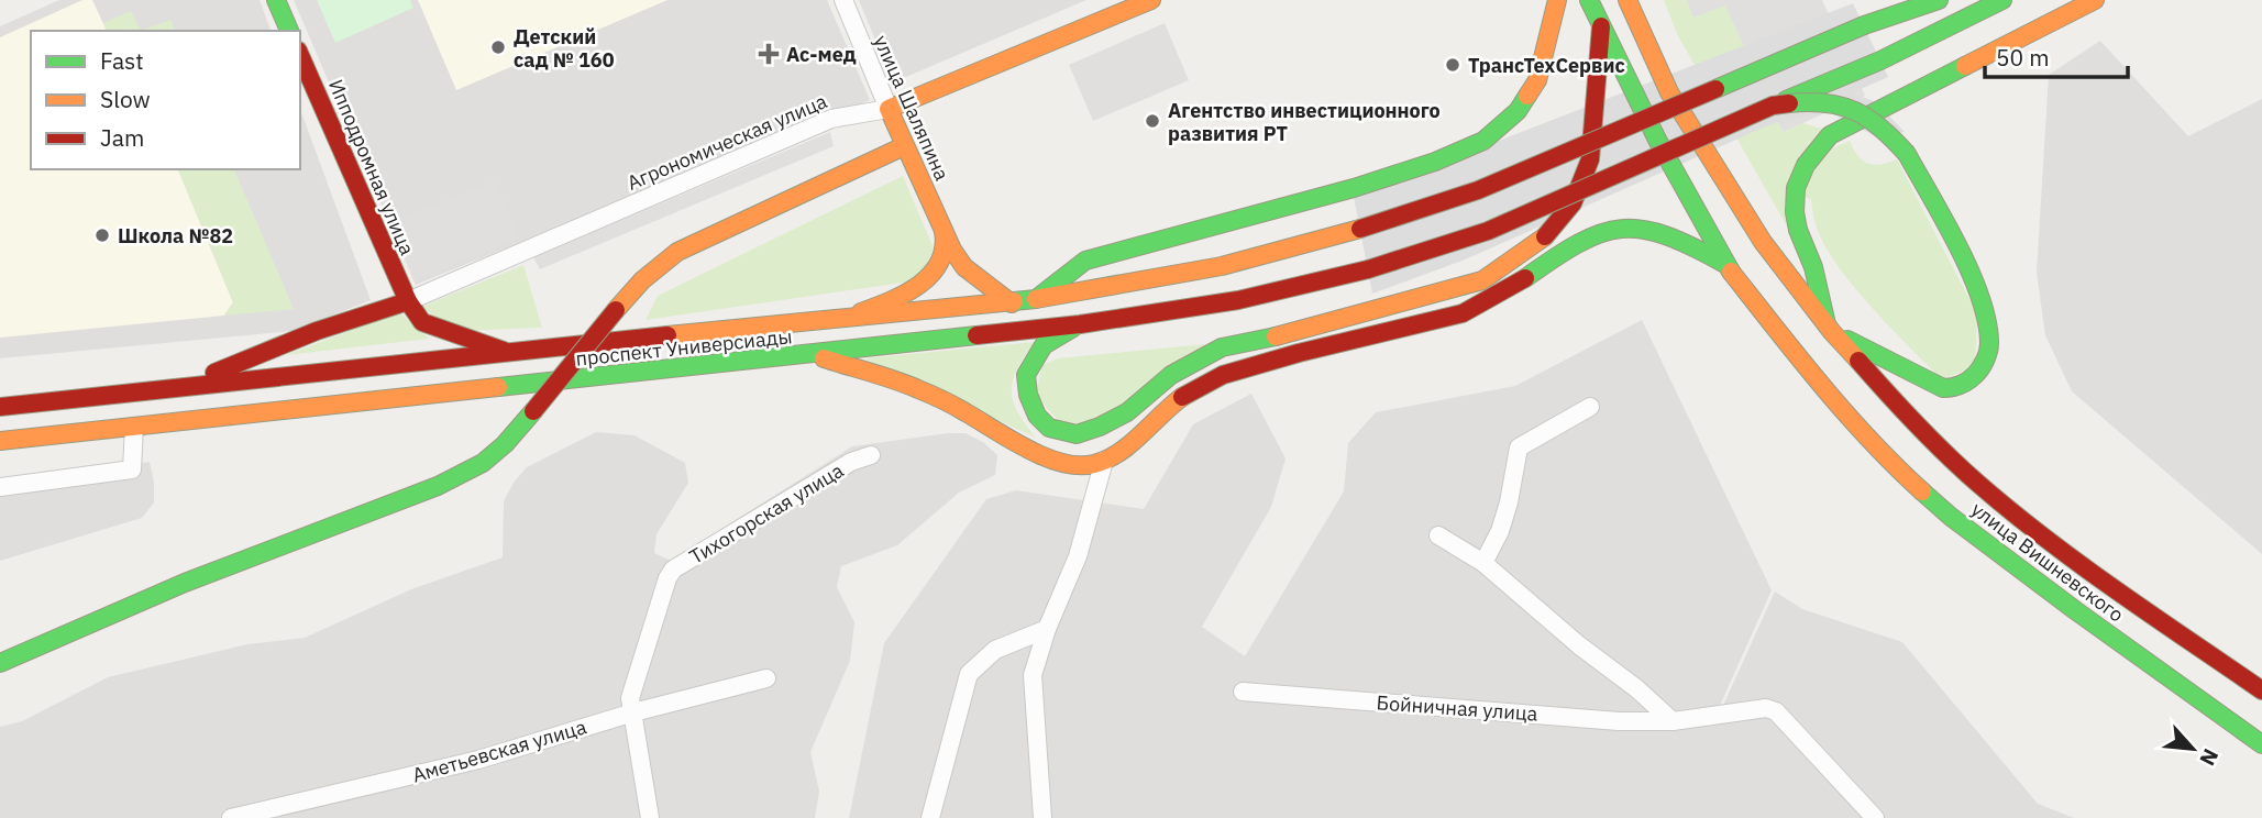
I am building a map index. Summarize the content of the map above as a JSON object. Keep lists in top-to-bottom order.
{
  "streets": {
    "main road": [
      "улица Шаляпина",
      "Агрономическая улица",
      "Ипподромная улица",
      "проспект Универсиады",
      "улица Вишневского"
    ],
    "street": ["Тихогорская улица", "Бойничная улица", "Аметьевская улица"]
  },
  "crossings": [
    ["улица Шаляпина", "Агрономическая улица"],
    ["улица Шаляпина", "проспект Универсиады"],
    ["Агрономическая улица", "Ипподромная улица"],
    ["Тихогорская улица", "Аметьевская улица"]
  ],
  "places": {
    "other": [
      "Детский сад № 160",
      "ТрансТехСервис",
      "Агентство инвестиционного развития РТ",
      "Школа №82"
    ],
    "health": ["Ас-мед"]
  },
  "legend": ["Fast", "Slow", "Jam"],
  "scale_bar": "50 m",
  "north": "bottom right"
}
